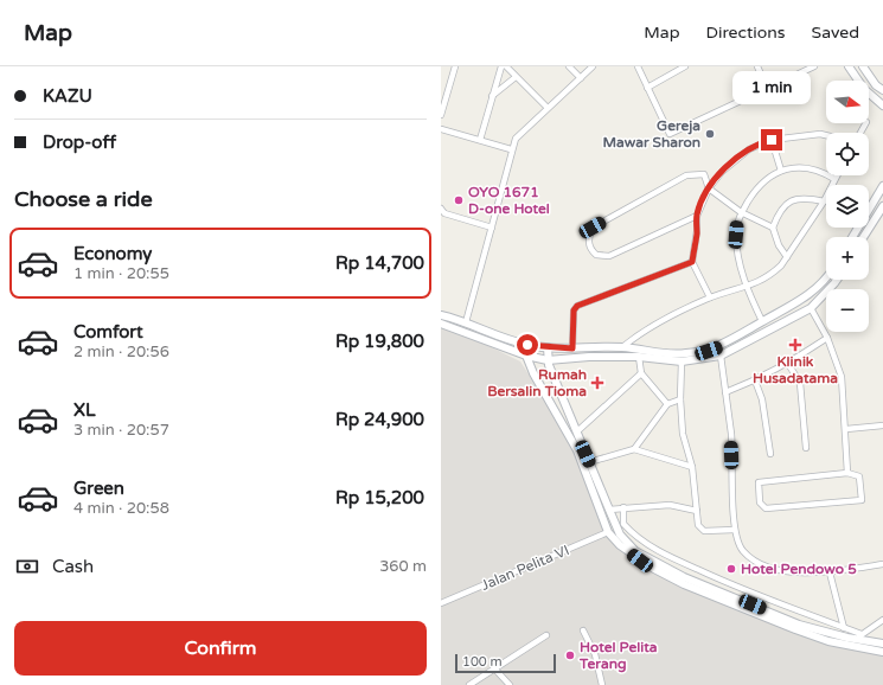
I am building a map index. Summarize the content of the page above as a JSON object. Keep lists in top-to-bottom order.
{
  "streets": {
    "street": ["Jalan Pelita VI"]
  },
  "places": {
    "other": [
      "Gereja Mawar Sharon",
      "OYO 1671 D-one Hotel",
      "Hotel Pendowo 5",
      "Hotel Pelita Terang"
    ],
    "health": ["Klinik Husadatama", "Rumah Bersalin Tioma"]
  },
  "scale_bar": "100 m",
  "north": "right",
  "page": {
    "header": "Map",
    "nav": ["Map", "Directions", "Saved"],
    "banner": ["KAZU", "Drop-off"],
    "bubble": "1 min",
    "map_buttons": ["+", "−"],
    "heading": "Choose a ride",
    "list": [
      {
        "name": "Economy",
        "note": "1 min · 20:55",
        "value": "Rp 14,700"
      },
      {
        "name": "Comfort",
        "note": "2 min · 20:56",
        "value": "Rp 19,800"
      },
      {
        "name": "XL",
        "note": "3 min · 20:57",
        "value": "Rp 24,900"
      },
      {
        "name": "Green",
        "note": "4 min · 20:58",
        "value": "Rp 15,200"
      }
    ],
    "pay": ["Cash", "360 m"],
    "buttons": "Confirm",
    "scale": "100 m"
  }
}
